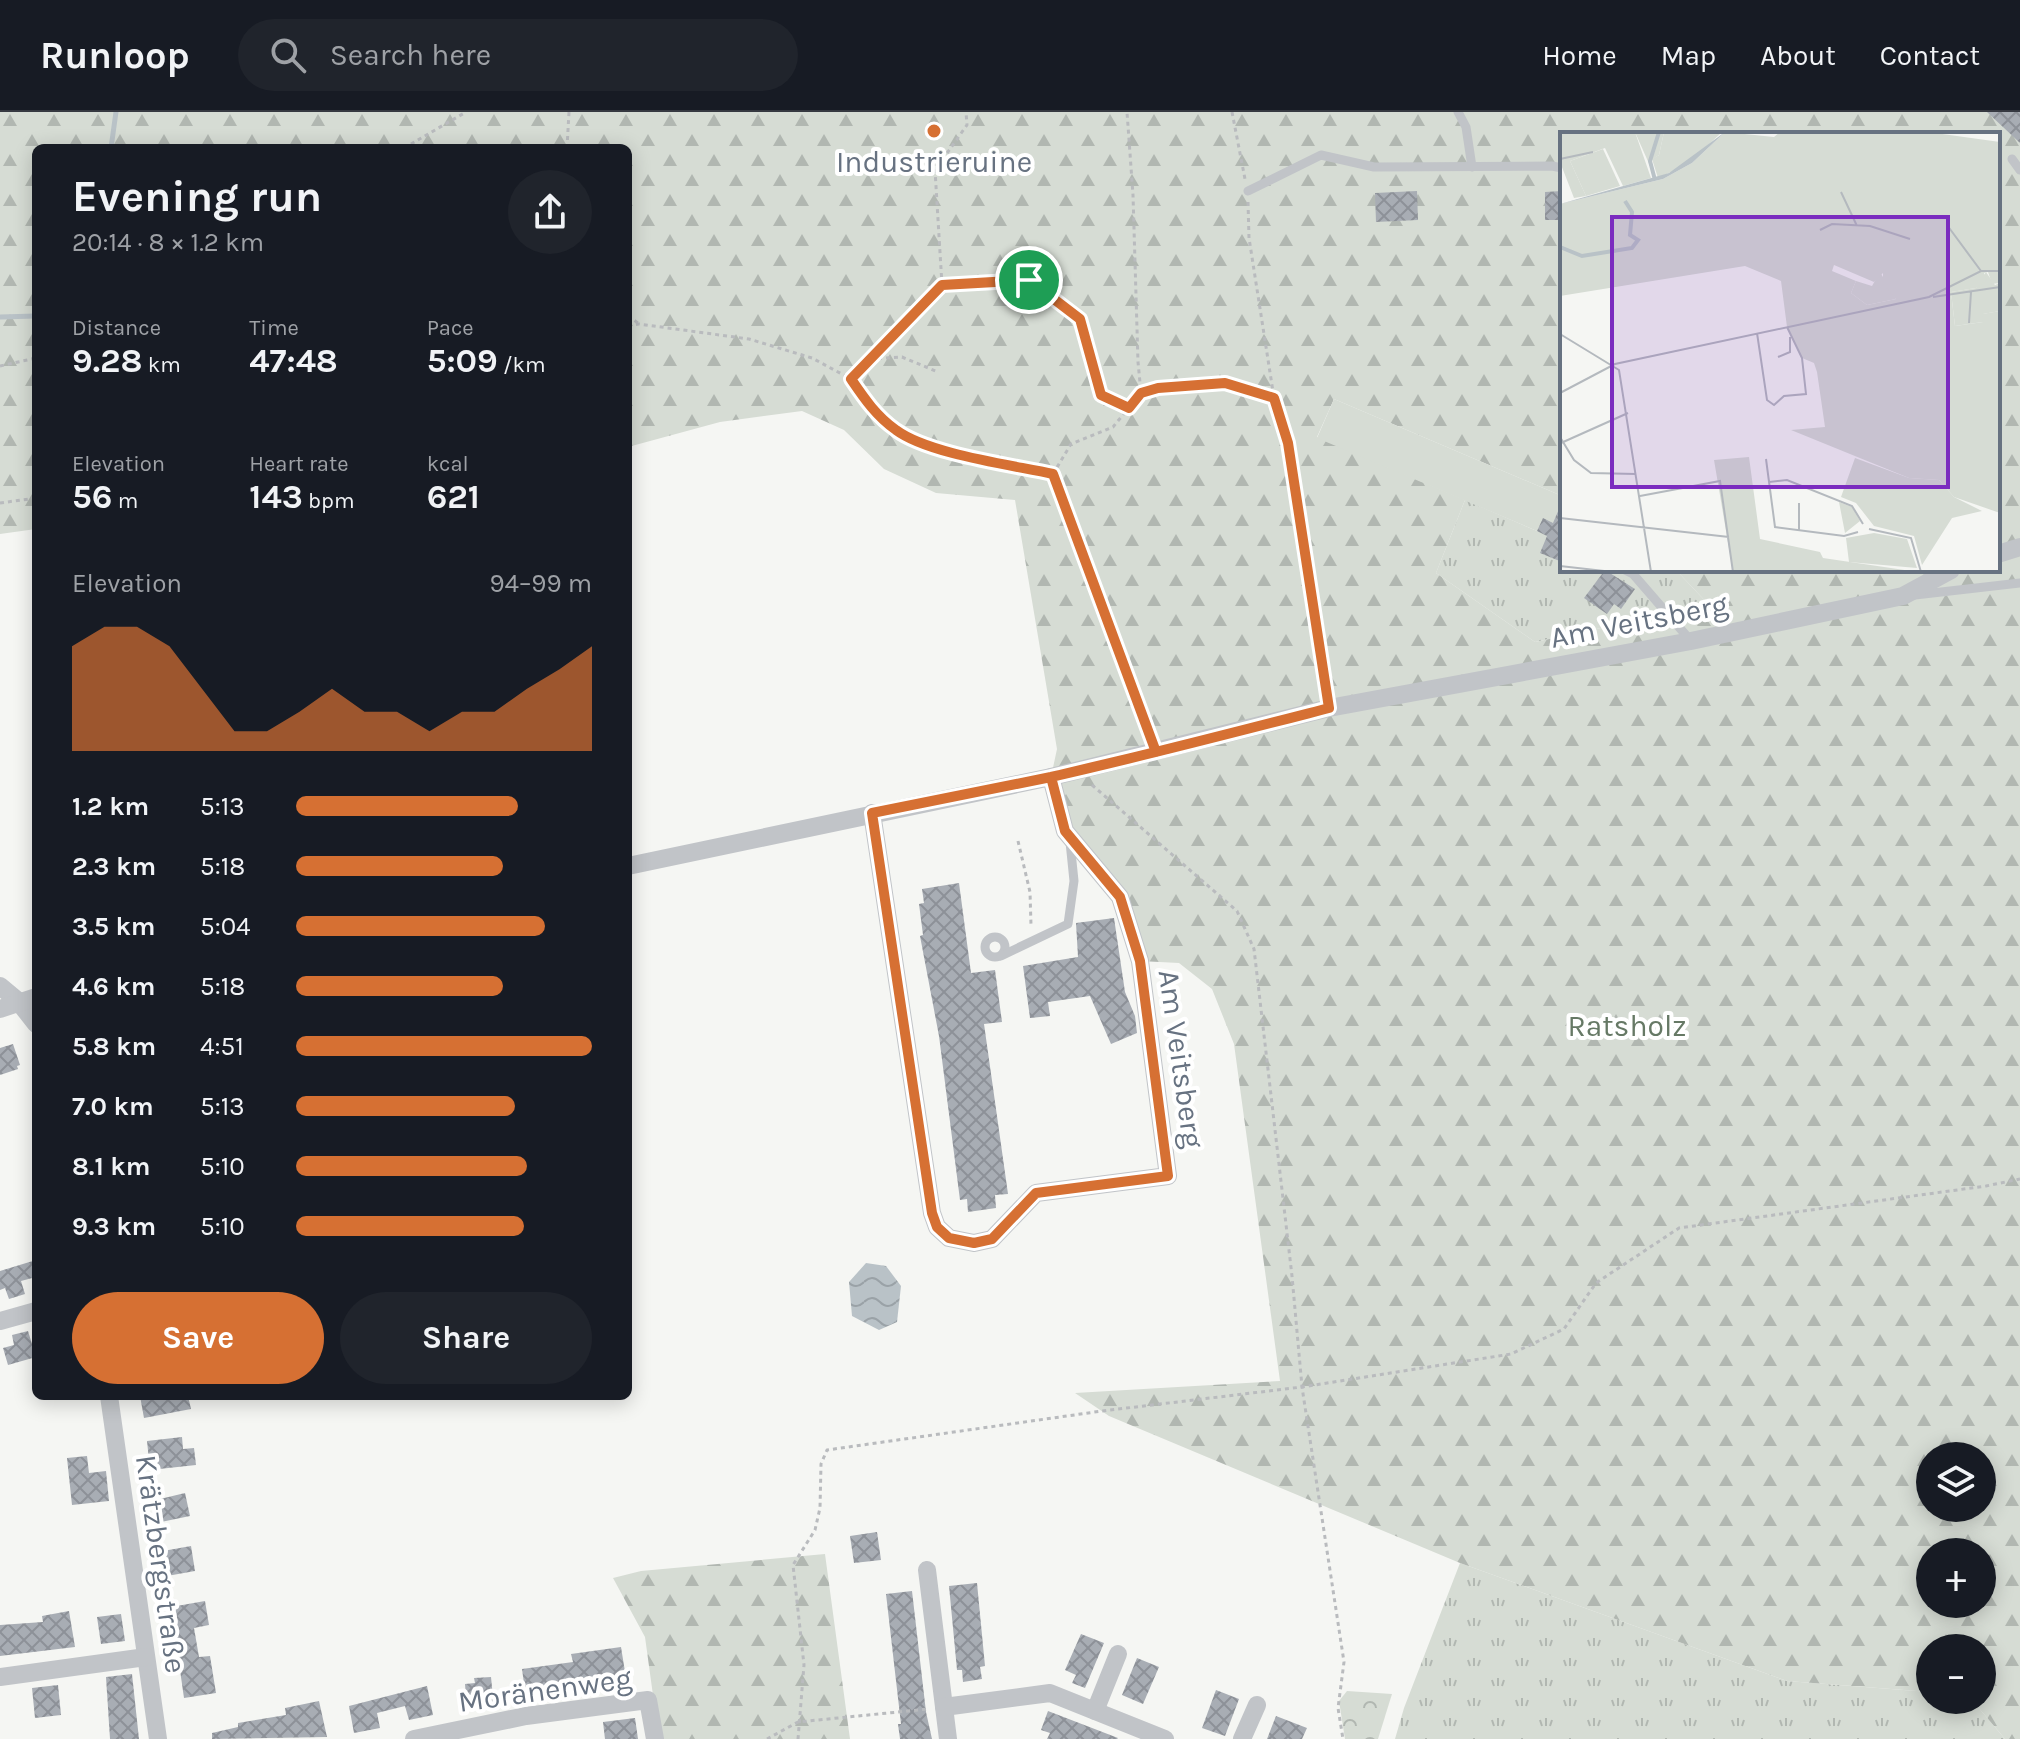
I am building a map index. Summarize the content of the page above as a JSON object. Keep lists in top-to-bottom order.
{
  "streets": {
    "street": ["Am Veitsberg", "Krätzbergstraße", "Moränenweg"]
  },
  "parks": ["Ratsholz"],
  "places": ["Industrieruine"],
  "page": {
    "header": "Runloop",
    "search": "Search here",
    "nav": [
      "Home",
      "Map",
      "About",
      "Contact"
    ],
    "heading": ["Evening run", "20:14 · 8 × 1.2 km"],
    "stats": [
      ["Distance", "9.28 km"],
      ["Time", "47:48"],
      ["Pace", "5:09 /km"],
      ["Elevation", "56 m"],
      ["Heart rate", "143 bpm"],
      ["kcal", "621"]
    ],
    "chart": ["Elevation", "94–99 m"],
    "list": [
      {
        "name": "1.2 km",
        "note": "5:13"
      },
      {
        "name": "2.3 km",
        "note": "5:18"
      },
      {
        "name": "3.5 km",
        "note": "5:04"
      },
      {
        "name": "4.6 km",
        "note": "5:18"
      },
      {
        "name": "5.8 km",
        "note": "4:51"
      },
      {
        "name": "7.0 km",
        "note": "5:13"
      },
      {
        "name": "8.1 km",
        "note": "5:10"
      },
      {
        "name": "9.3 km",
        "note": "5:10"
      }
    ],
    "buttons": ["Save", "Share"],
    "map_buttons": ["+", "−"]
  }
}
